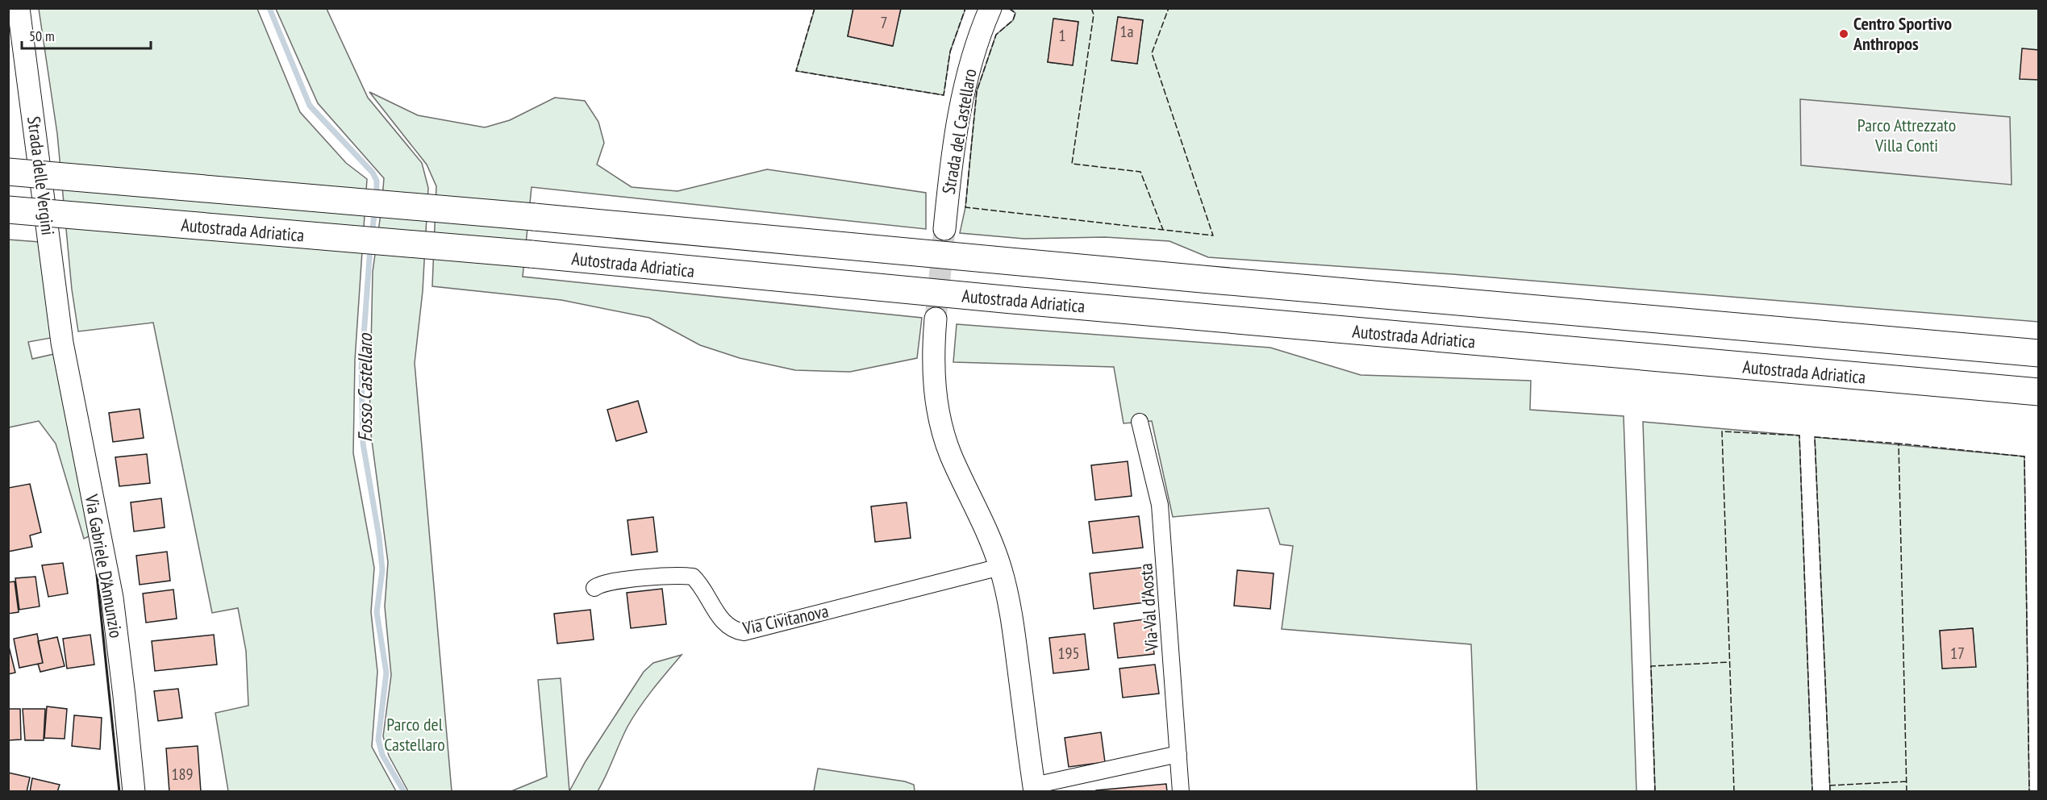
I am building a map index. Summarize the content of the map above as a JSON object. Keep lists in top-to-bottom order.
{
  "streets": {
    "highway": ["Autostrada Adriatica"],
    "main road": ["Strada del Castellaro", "Strada delle Vergini", "Via Gabriele D'Annunzio"],
    "street": ["Via Val d'Aosta", "Via Civitanova"]
  },
  "crossings": [
    ["Strada delle Vergini", "Via Gabriele D'Annunzio"]
  ],
  "water": ["Fosso Castellaro"],
  "parks": ["Parco Attrezzato Villa Conti", "Parco del Castellaro"],
  "places": ["Centro Sportivo Anthropos"],
  "house_numbers": [
    "7",
    "1a",
    "1",
    "195",
    "17",
    "189"
  ],
  "scale_bar": "50 m"
}
